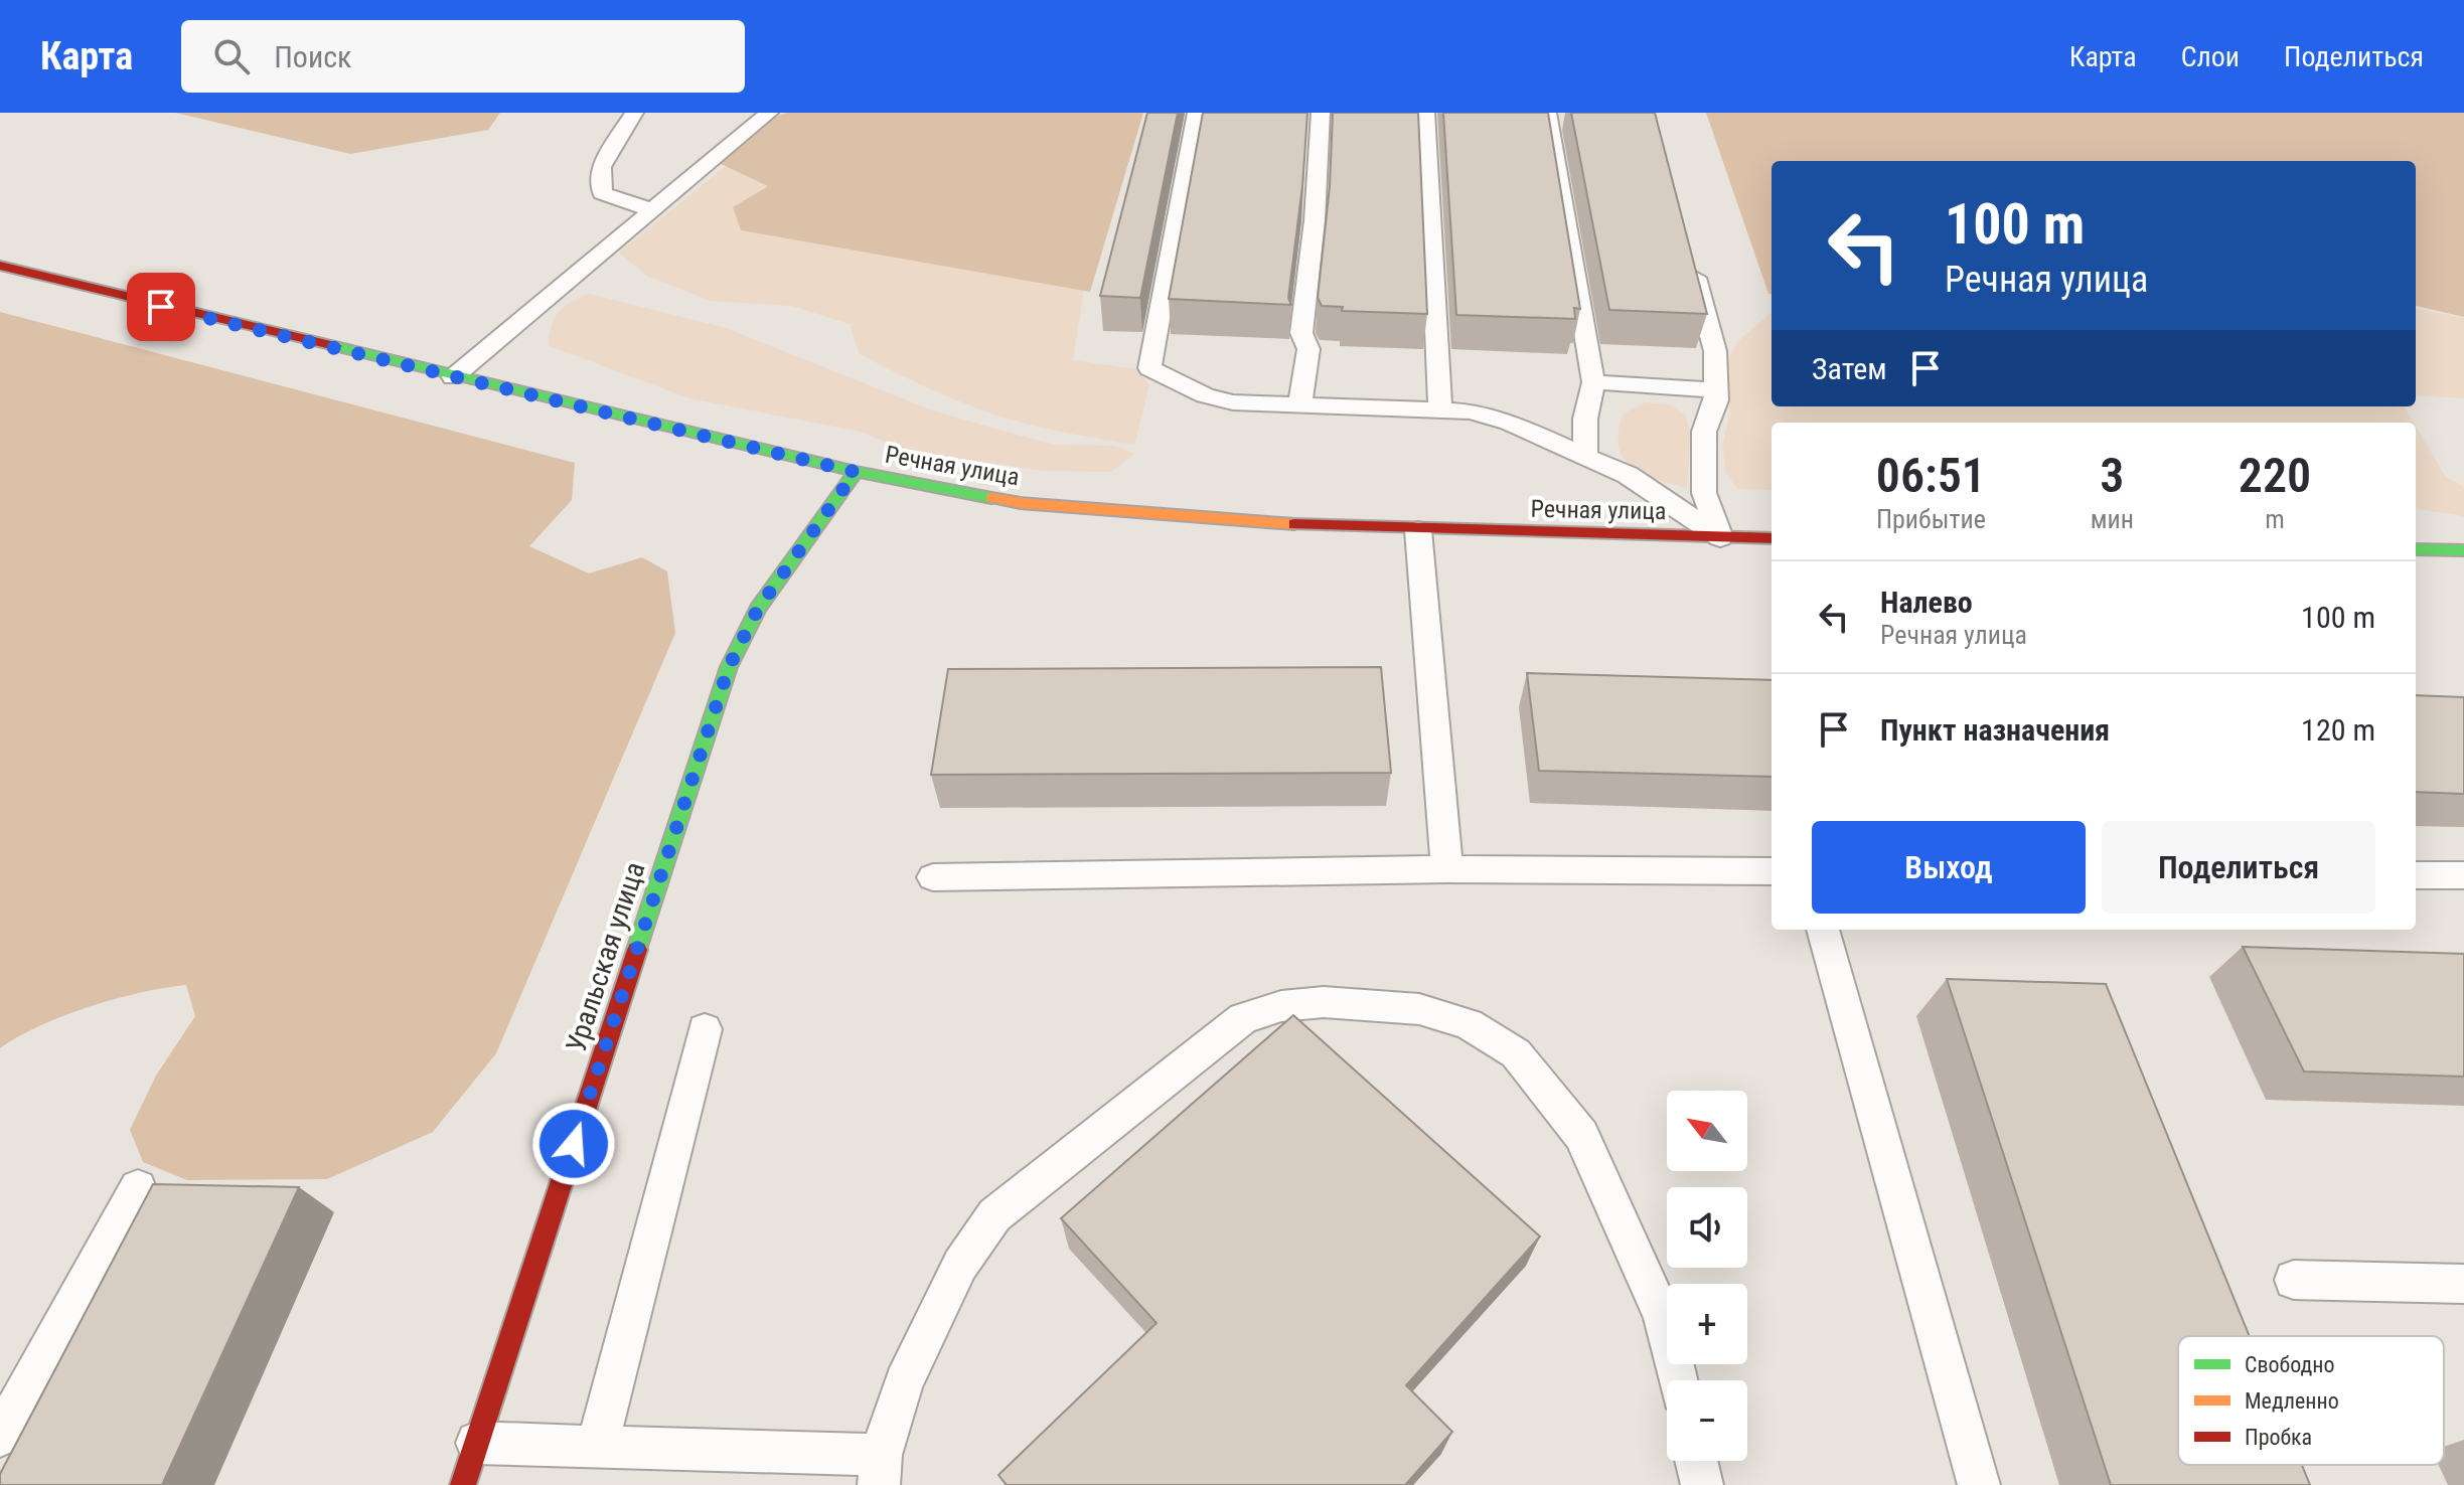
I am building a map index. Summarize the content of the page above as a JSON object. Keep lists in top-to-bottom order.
{
  "streets": {
    "street": ["Речная улица", "Уральская улица"]
  },
  "crossings": [
    ["Речная улица", "Уральская улица"]
  ],
  "legend": ["Свободно", "Медленно", "Пробка"],
  "north": "top left",
  "page": {
    "header": "Карта",
    "search": "Поиск",
    "nav": ["Карта", "Слои", "Поделиться"],
    "turn": ["100 m", "Речная улица"],
    "then": "Затем",
    "eta": [
      "06:51",
      "Прибытие",
      "3",
      "мин",
      "220",
      "m"
    ],
    "list": [
      {
        "name": "Налево",
        "note": "Речная улица",
        "value": "100 m"
      },
      {
        "name": "Пункт назначения",
        "value": "120 m"
      }
    ],
    "buttons": ["Выход", "Поделиться"],
    "map_buttons": ["+", "−"]
  }
}
